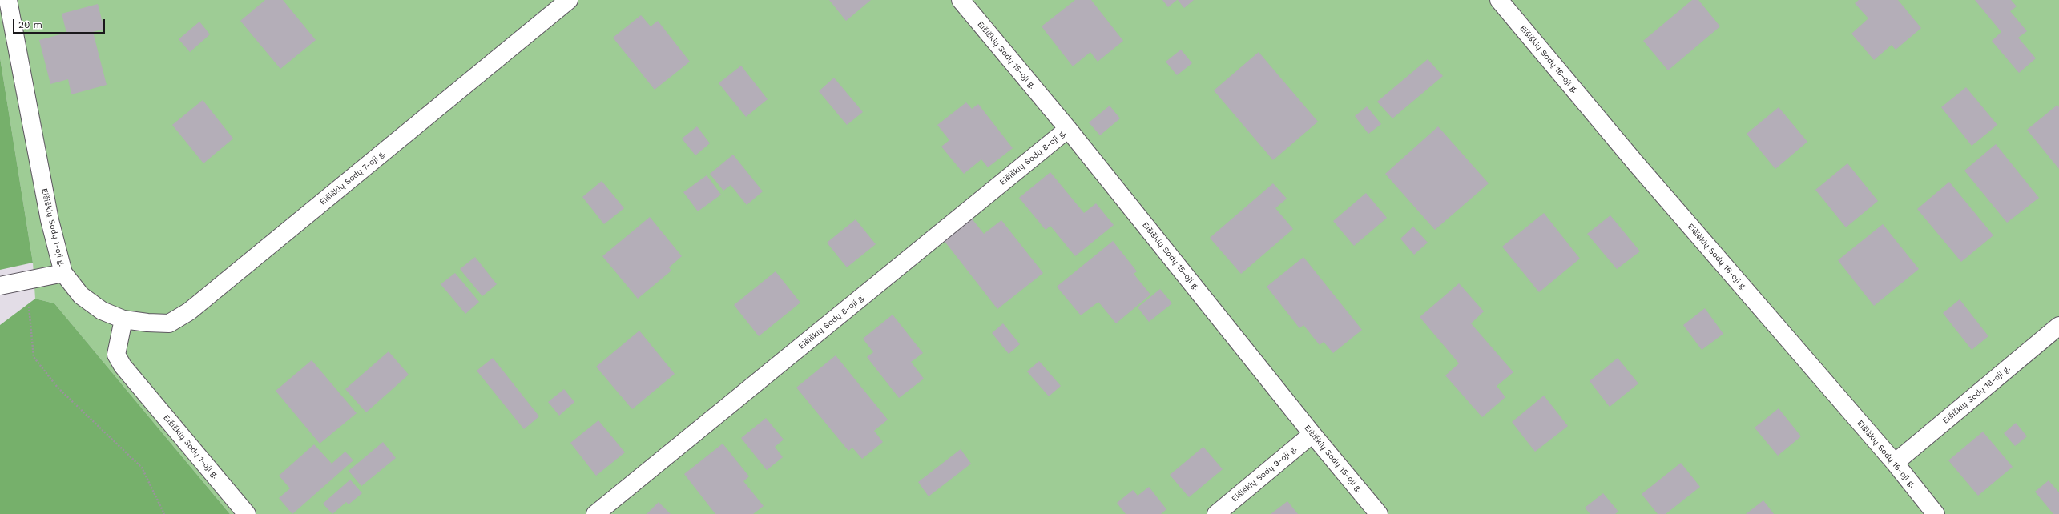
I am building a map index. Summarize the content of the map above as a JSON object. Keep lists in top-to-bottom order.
{
  "streets": {
    "street": [
      "Eišiškių Sodų 15-oji g.",
      "Eišiškių Sodų 16-oji g.",
      "Eišiškių Sodų 8-oji g.",
      "Eišiškių Sodų 7-oji g.",
      "Eišiškių Sodų 1-oji g.",
      "Eišiškių Sodų 18-oji g.",
      "Eišiškių Sodų 9-oji g."
    ]
  },
  "crossings": [
    ["Eišiškių Sodų 15-oji g.", "Eišiškių Sodų 8-oji g."],
    ["Eišiškių Sodų 15-oji g.", "Eišiškių Sodų 9-oji g."],
    ["Eišiškių Sodų 16-oji g.", "Eišiškių Sodų 18-oji g."],
    ["Eišiškių Sodų 7-oji g.", "Eišiškių Sodų 1-oji g."]
  ],
  "scale_bar": "20 m"
}
